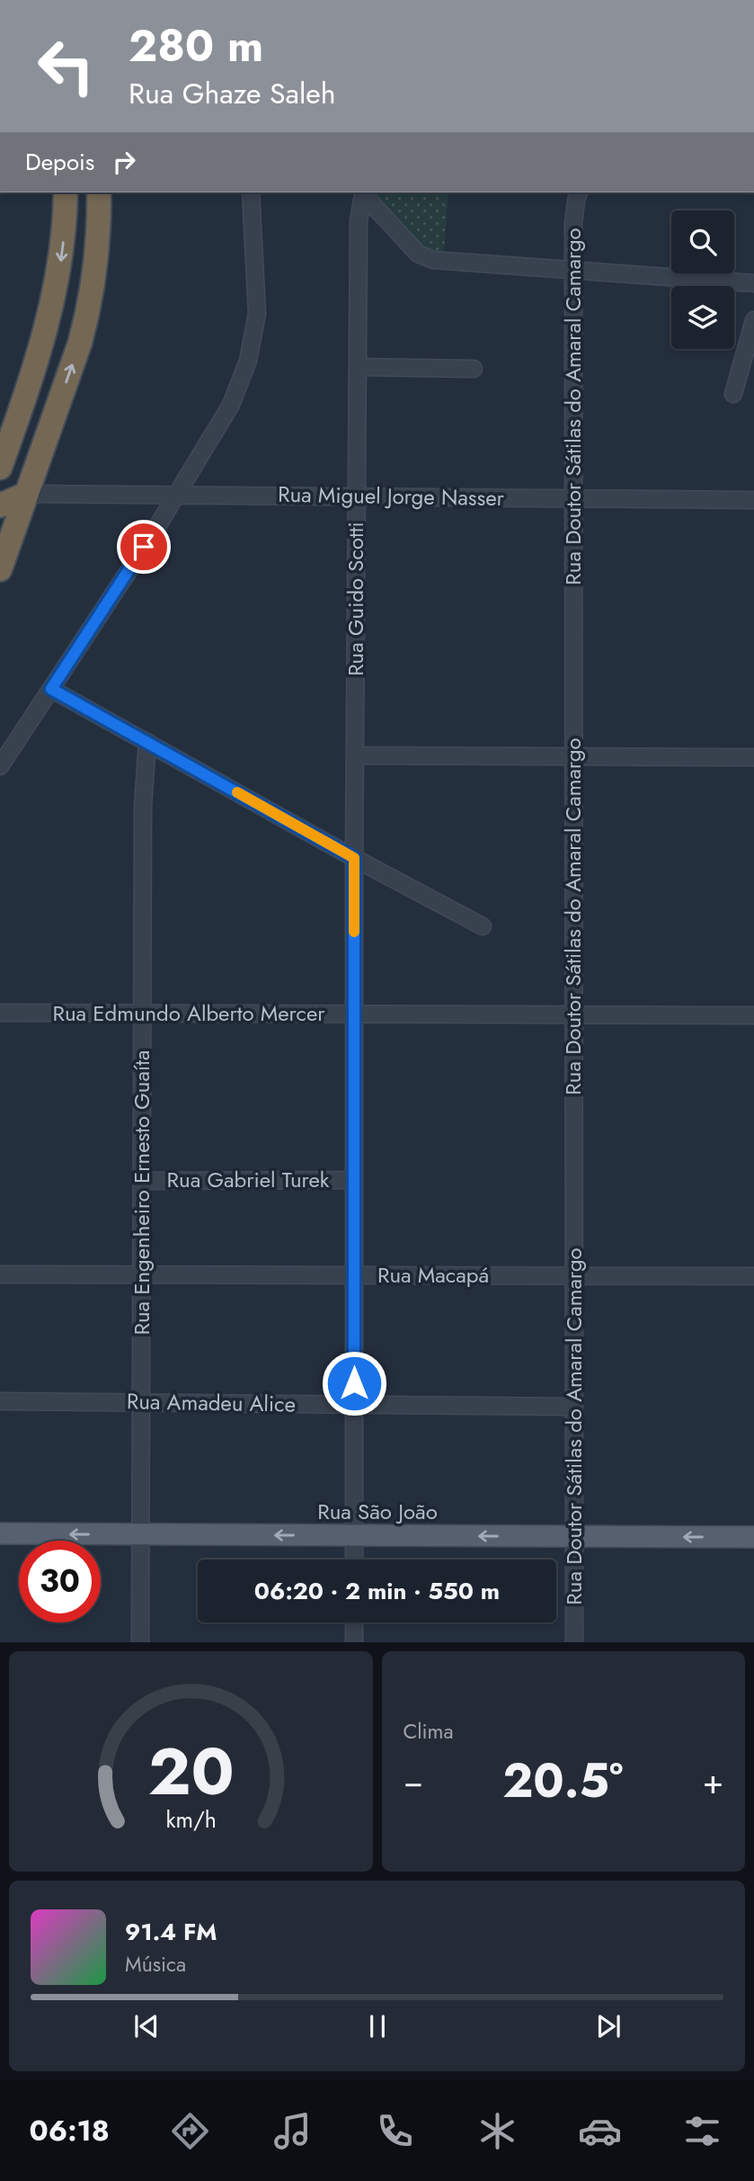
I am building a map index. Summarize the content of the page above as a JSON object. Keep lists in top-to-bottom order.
{
  "streets": {
    "main road": ["Rua São João"],
    "street": [
      "Rua Doutor Sátilas do Amaral Camargo",
      "Rua Miguel Jorge Nasser",
      "Rua Guido Scotti",
      "Rua Edmundo Alberto Mercer",
      "Rua Gabriel Turek",
      "Rua Engenheiro Ernesto Guaíta",
      "Rua Macapá",
      "Rua Amadeu Alice"
    ]
  },
  "crossings": [
    ["Rua Doutor Sátilas do Amaral Camargo", "Rua Miguel Jorge Nasser"],
    ["Rua Doutor Sátilas do Amaral Camargo", "Rua Edmundo Alberto Mercer"],
    ["Rua Doutor Sátilas do Amaral Camargo", "Rua Macapá"],
    ["Rua Doutor Sátilas do Amaral Camargo", "Rua Amadeu Alice"],
    ["Rua Doutor Sátilas do Amaral Camargo", "Rua São João"],
    ["Rua Miguel Jorge Nasser", "Rua Guido Scotti"],
    ["Rua Guido Scotti", "Rua Edmundo Alberto Mercer"],
    ["Rua Guido Scotti", "Rua Gabriel Turek"],
    ["Rua Guido Scotti", "Rua Macapá"],
    ["Rua Guido Scotti", "Rua Amadeu Alice"],
    ["Rua Guido Scotti", "Rua São João"],
    ["Rua Edmundo Alberto Mercer", "Rua Engenheiro Ernesto Guaíta"],
    ["Rua Gabriel Turek", "Rua Engenheiro Ernesto Guaíta"],
    ["Rua Engenheiro Ernesto Guaíta", "Rua Macapá"],
    ["Rua Engenheiro Ernesto Guaíta", "Rua Amadeu Alice"],
    ["Rua Engenheiro Ernesto Guaíta", "Rua São João"]
  ],
  "one_way": ["Rua São João"],
  "page": {
    "turn": ["280 m", "Rua Ghaze Saleh"],
    "then": "Depois",
    "limit": "30",
    "trip": "06:20 · 2 min · 550 m",
    "tile": "Clima",
    "heat": ["−", "20.5°", "+"],
    "song": ["91.4 FM", "Música"],
    "tabs": "06:18",
    "gauge": ["20", "km/h"]
  }
}
